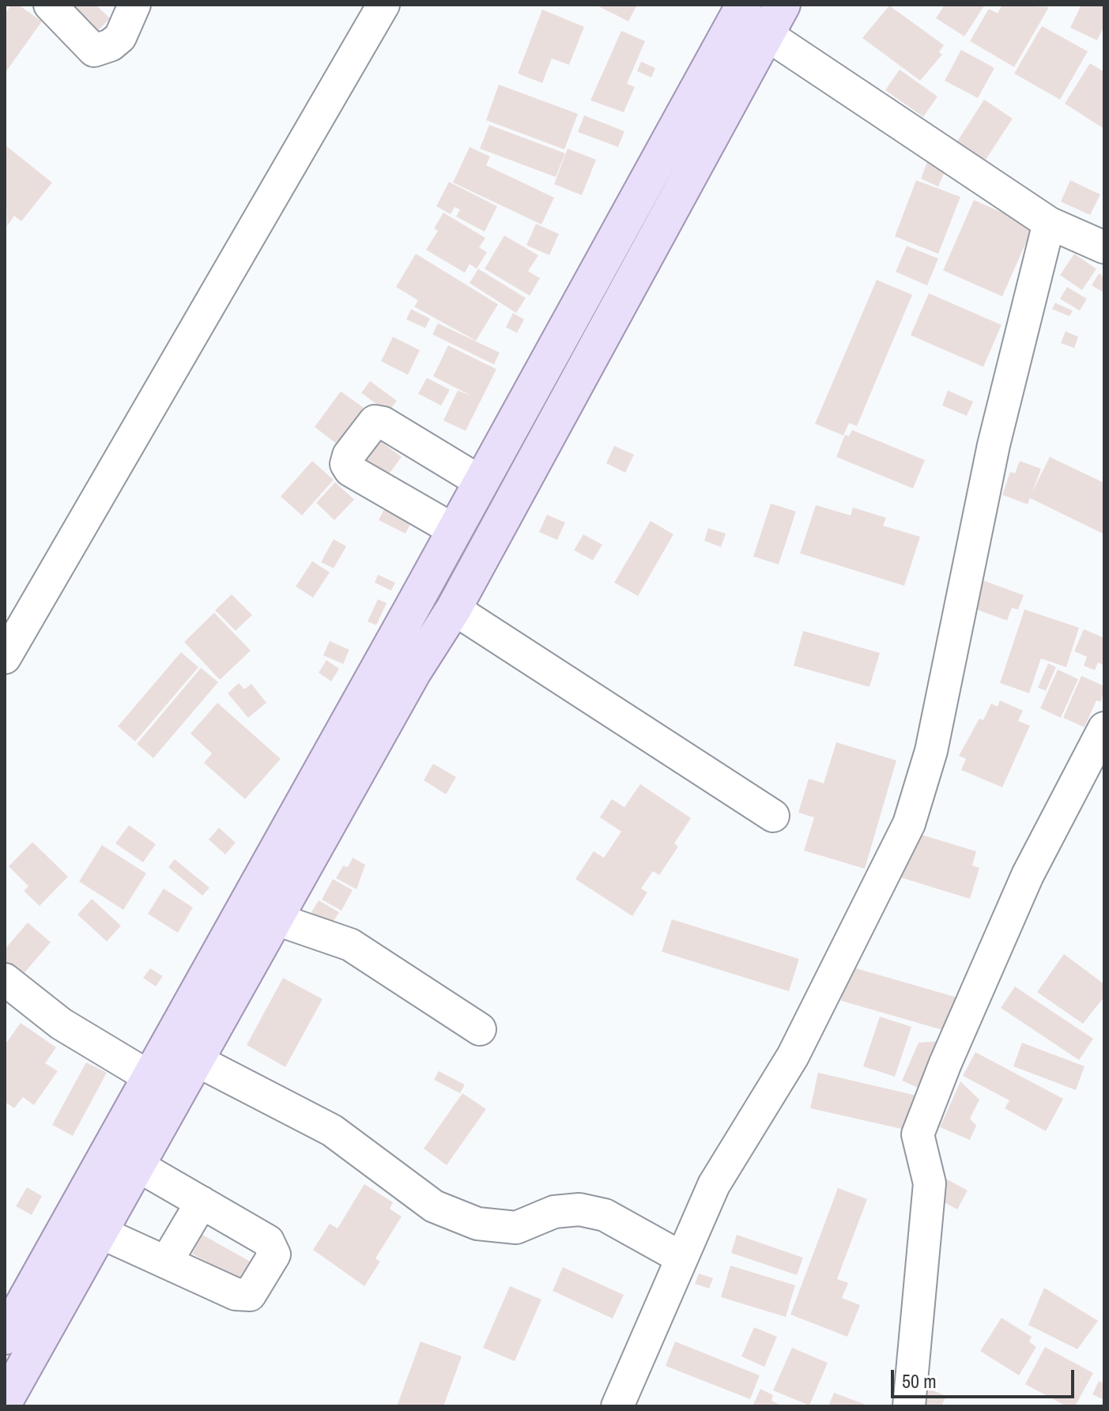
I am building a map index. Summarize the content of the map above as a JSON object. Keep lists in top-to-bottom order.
{
  "scale_bar": "50 m"
}
